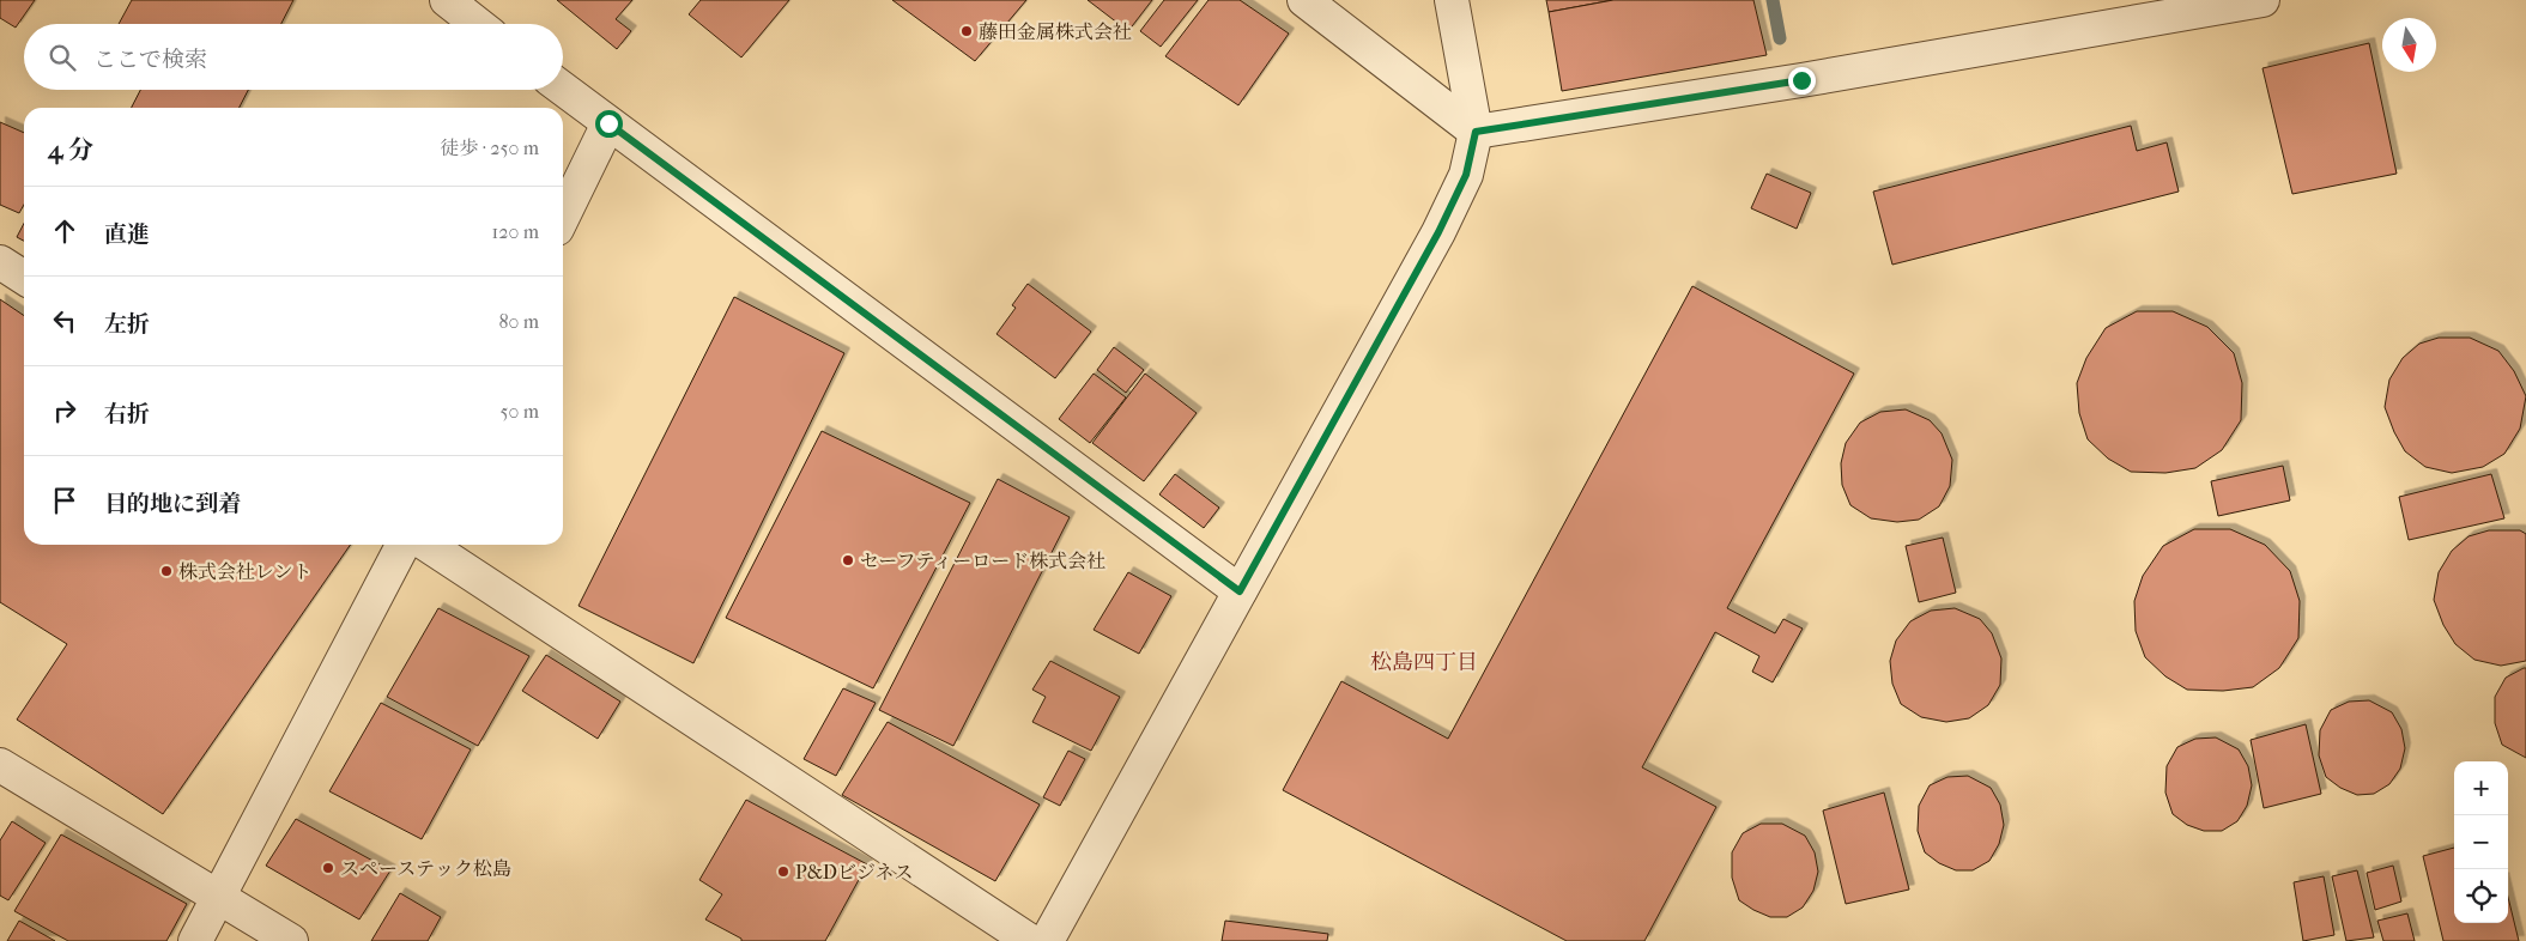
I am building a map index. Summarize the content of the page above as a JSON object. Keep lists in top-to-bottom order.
{
  "districts": ["松島四丁目"],
  "places": [
    "藤田金属株式会社",
    "セーフティーロード株式会社",
    "株式会社レント",
    "スペーステック松島",
    "P&Dビジネス"
  ],
  "north": "bottom",
  "page": {
    "search": "ここで検索",
    "heading": ["4 分", "徒歩 · 250 m"],
    "list": [
      ["直進", "120 m"],
      ["左折", "80 m"],
      ["右折", "50 m"],
      "目的地に到着"
    ],
    "map_buttons": ["+", "−"]
  }
}
